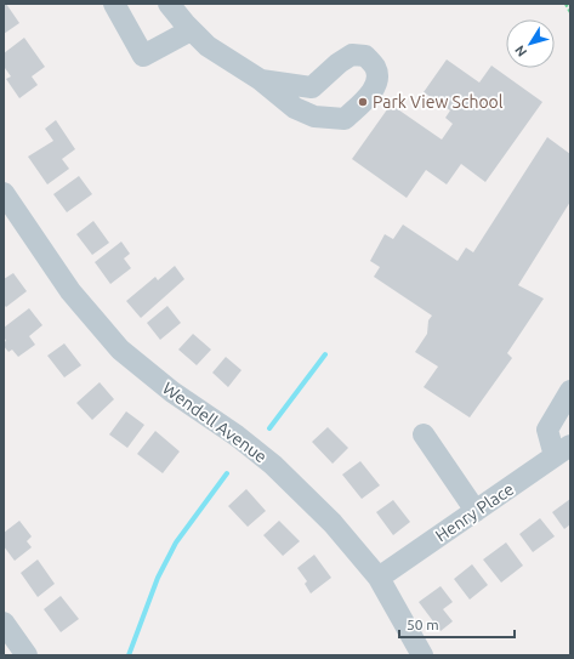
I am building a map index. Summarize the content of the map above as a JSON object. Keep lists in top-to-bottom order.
{
  "streets": {
    "street": ["Wendell Avenue", "Henry Place"]
  },
  "crossings": [
    ["Wendell Avenue", "Henry Place"]
  ],
  "places": ["Park View School"],
  "scale_bar": "50 m",
  "north": "bottom left"
}
